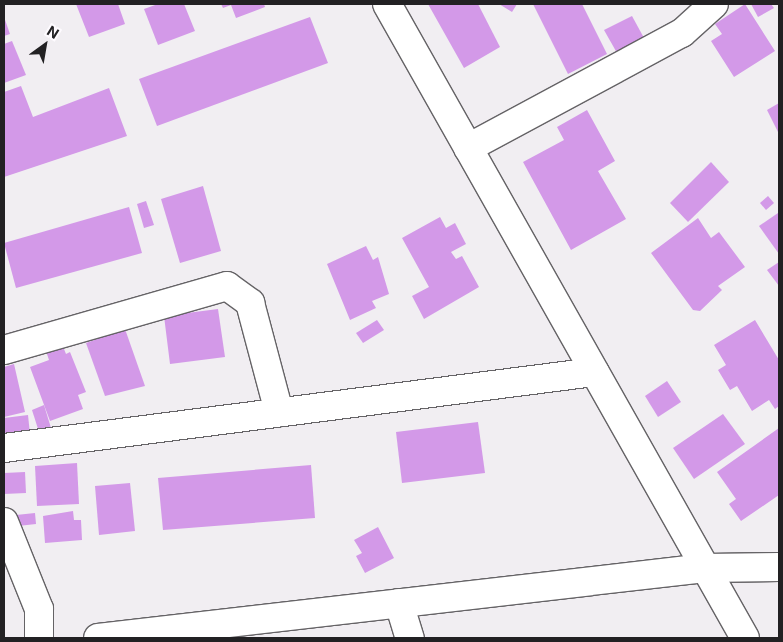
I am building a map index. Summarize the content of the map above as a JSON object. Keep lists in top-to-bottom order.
{
  "north": "top right"
}
